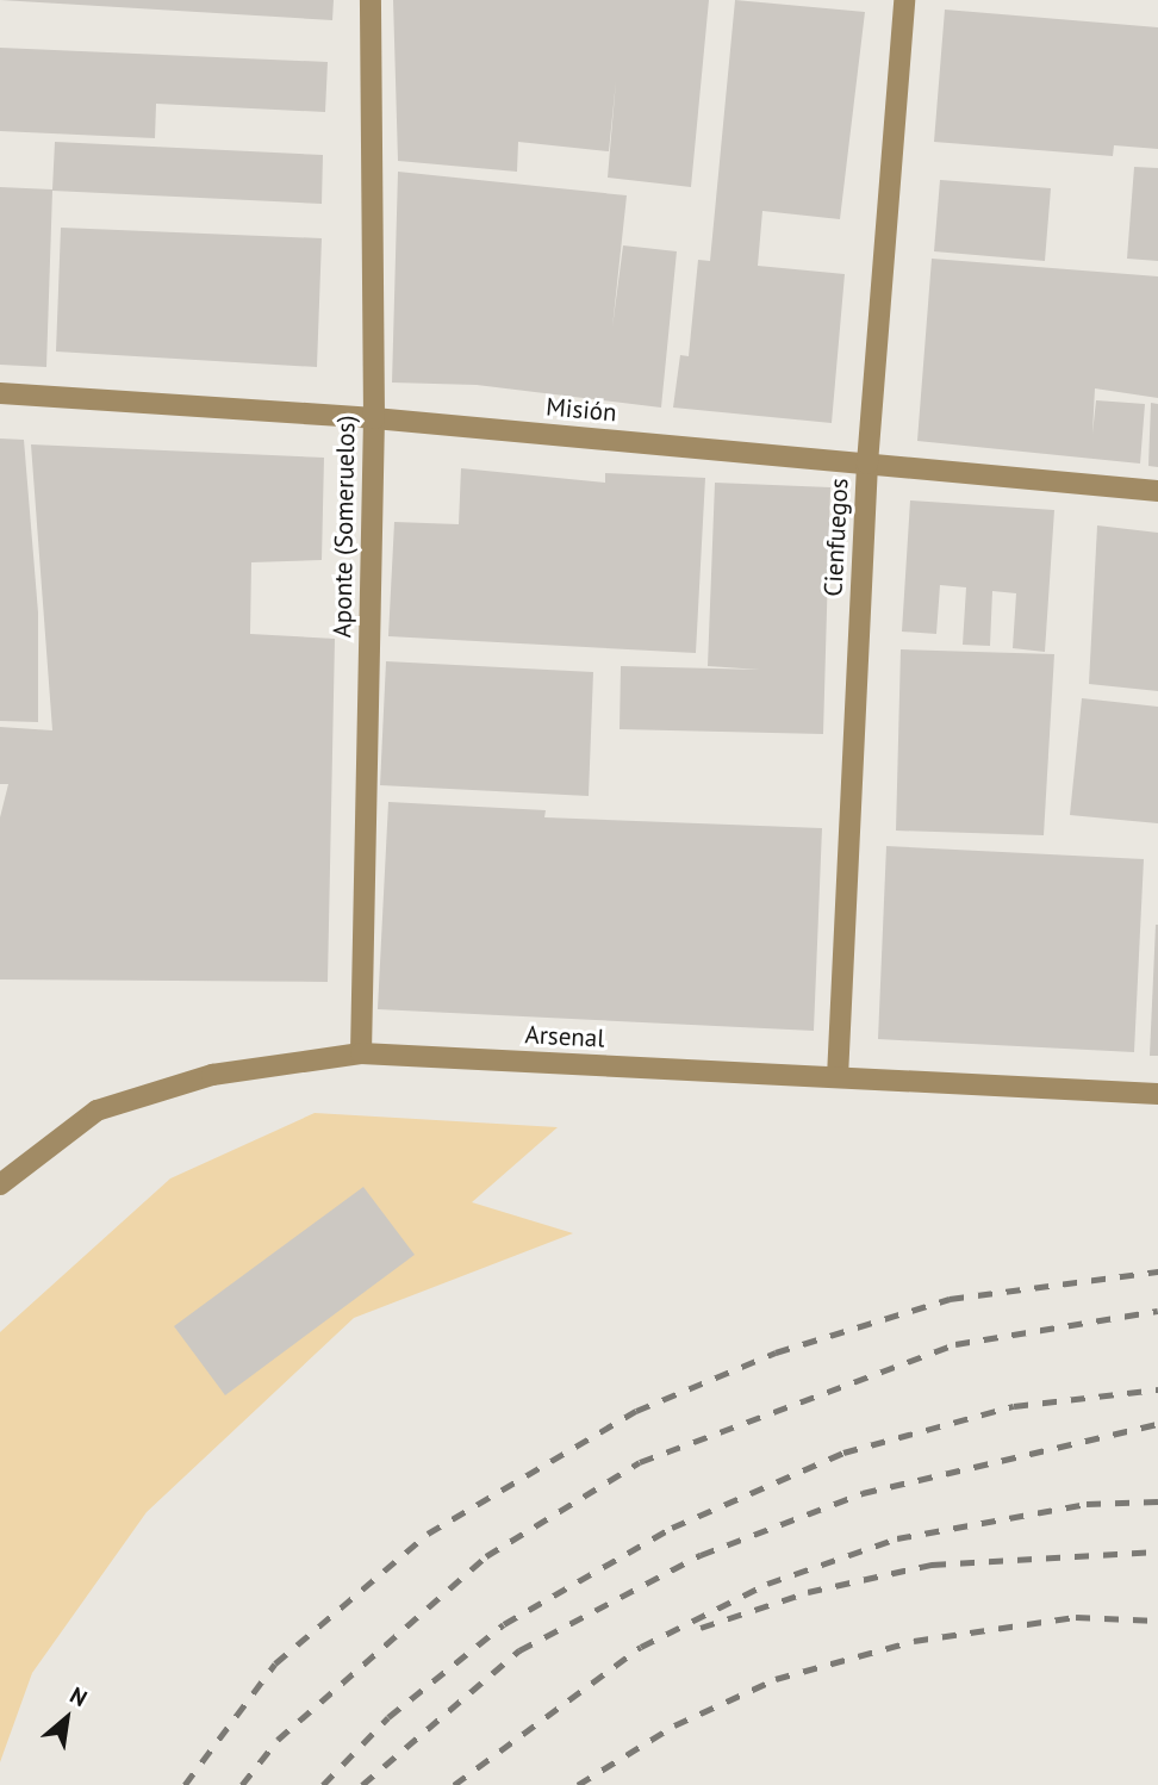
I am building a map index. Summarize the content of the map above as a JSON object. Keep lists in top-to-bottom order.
{
  "streets": {
    "street": [
      "Misión",
      "Aponte (Someruelos)",
      "Cienfuegos",
      "Arsenal"
    ]
  },
  "crossings": [
    ["Misión", "Aponte (Someruelos)"],
    ["Misión", "Cienfuegos"],
    ["Aponte (Someruelos)", "Arsenal"],
    ["Cienfuegos", "Arsenal"]
  ],
  "north": "top right"
}
